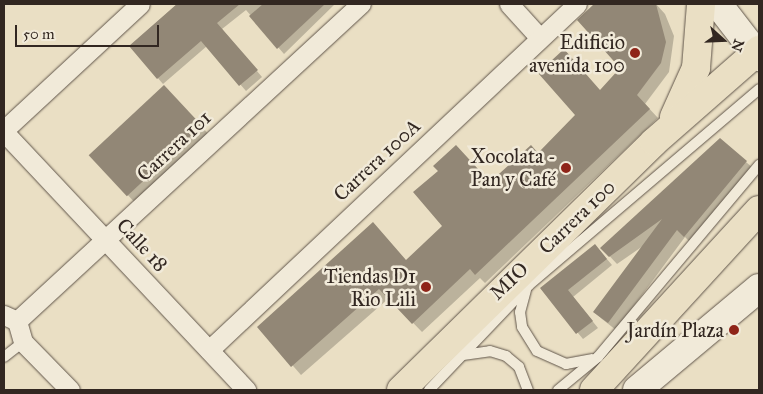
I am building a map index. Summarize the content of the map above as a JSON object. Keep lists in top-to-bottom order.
{
  "streets": {
    "main road": ["Carrera 100"],
    "street": ["Carrera 101", "Carrera 100A", "Calle 18"],
    "lane": ["MIO"]
  },
  "crossings": [
    ["Carrera 101", "Calle 18"],
    ["Carrera 100A", "Calle 18"]
  ],
  "places": [
    "Edificio avenida 100",
    "Xocolata - Pan y Café",
    "Tiendas D1 Rio Lili",
    "Jardín Plaza"
  ],
  "scale_bar": "50 m",
  "north": "right"
}
